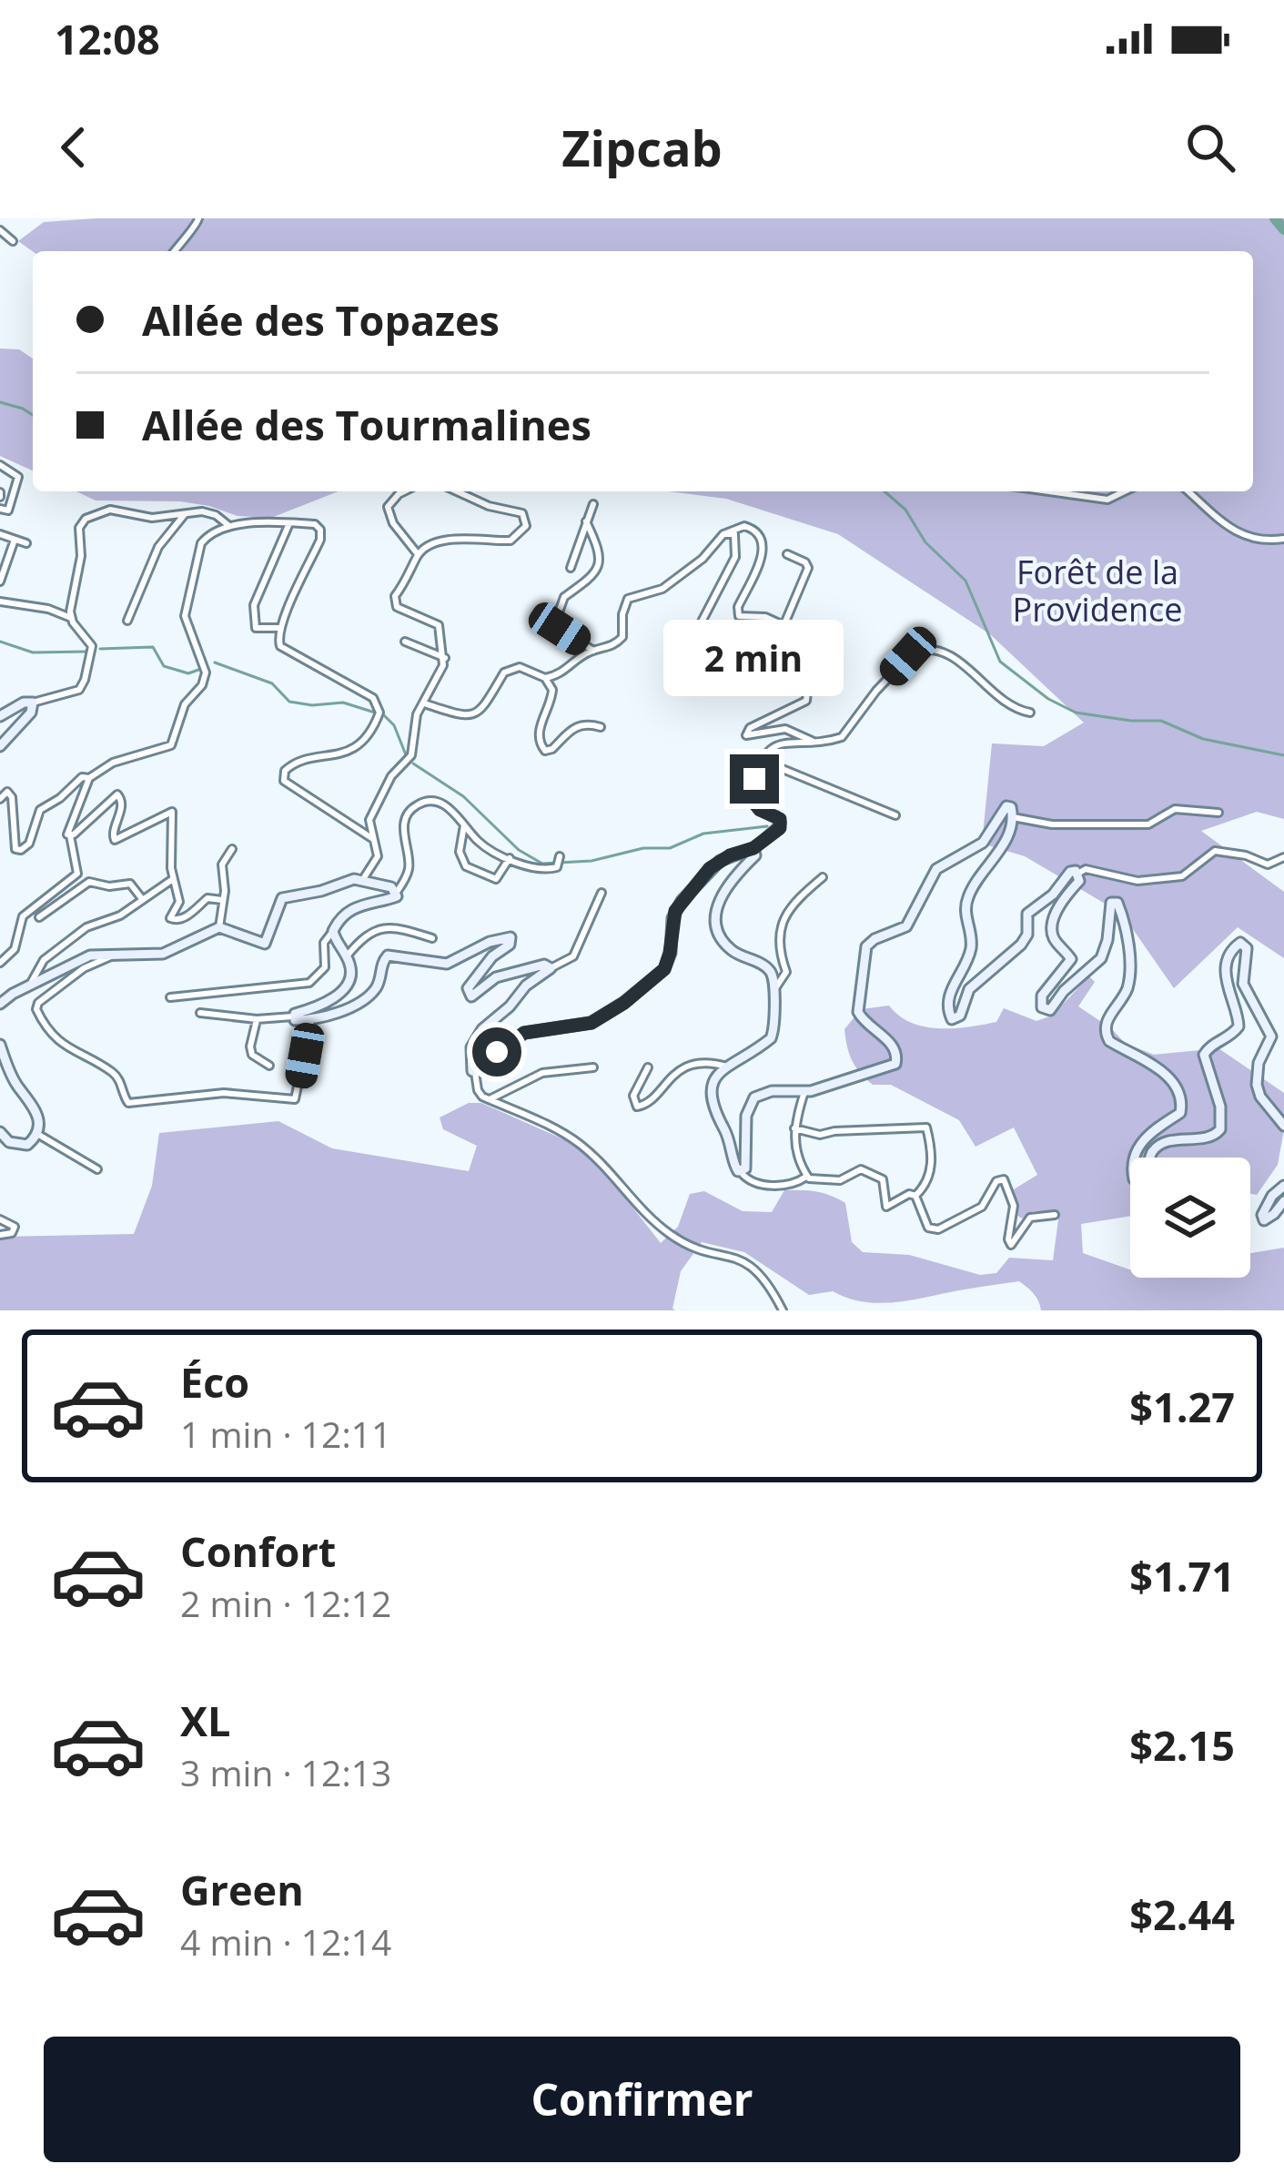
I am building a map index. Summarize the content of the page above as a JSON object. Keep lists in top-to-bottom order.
{
  "parks": ["Forêt de la Providence"],
  "page": {
    "status": "12:08",
    "header": "Zipcab",
    "banner": ["Allée des Topazes", "Allée des Tourmalines"],
    "bubble": "2 min",
    "list": [
      {
        "name": "Éco",
        "note": "1 min · 12:11",
        "value": "$1.27"
      },
      {
        "name": "Confort",
        "note": "2 min · 12:12",
        "value": "$1.71"
      },
      {
        "name": "XL",
        "note": "3 min · 12:13",
        "value": "$2.15"
      },
      {
        "name": "Green",
        "note": "4 min · 12:14",
        "value": "$2.44"
      }
    ],
    "buttons": "Confirmer"
  }
}
